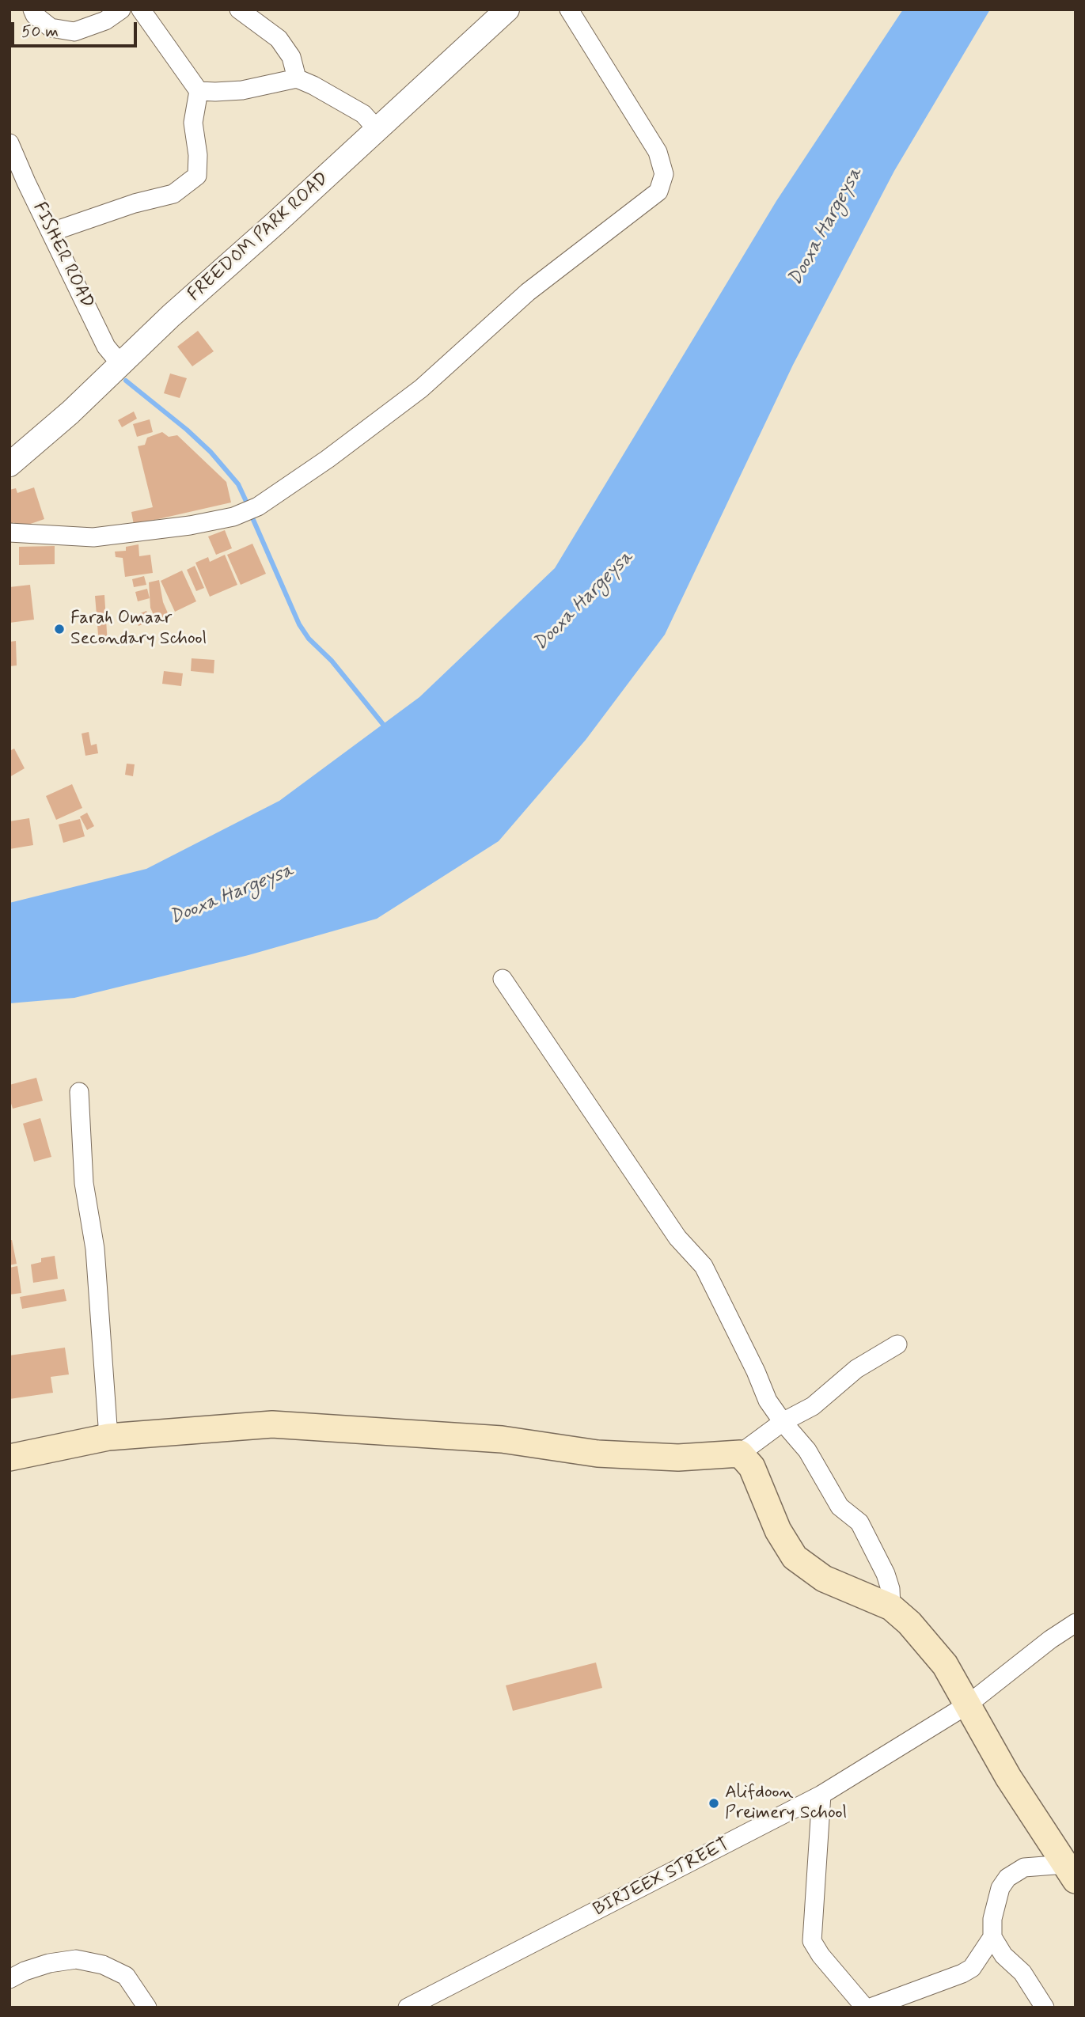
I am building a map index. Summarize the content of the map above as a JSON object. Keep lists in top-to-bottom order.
{
  "streets": {
    "street": ["FREEDOM PARK ROAD", "FISHER ROAD", "BIRJEEX STREET"]
  },
  "crossings": [
    ["FREEDOM PARK ROAD", "FISHER ROAD"]
  ],
  "water": ["Dooxa Hargeysa"],
  "places": ["Farah Omaar Secondary School", "Alifdoon Preimery School"],
  "scale_bar": "50 m"
}
